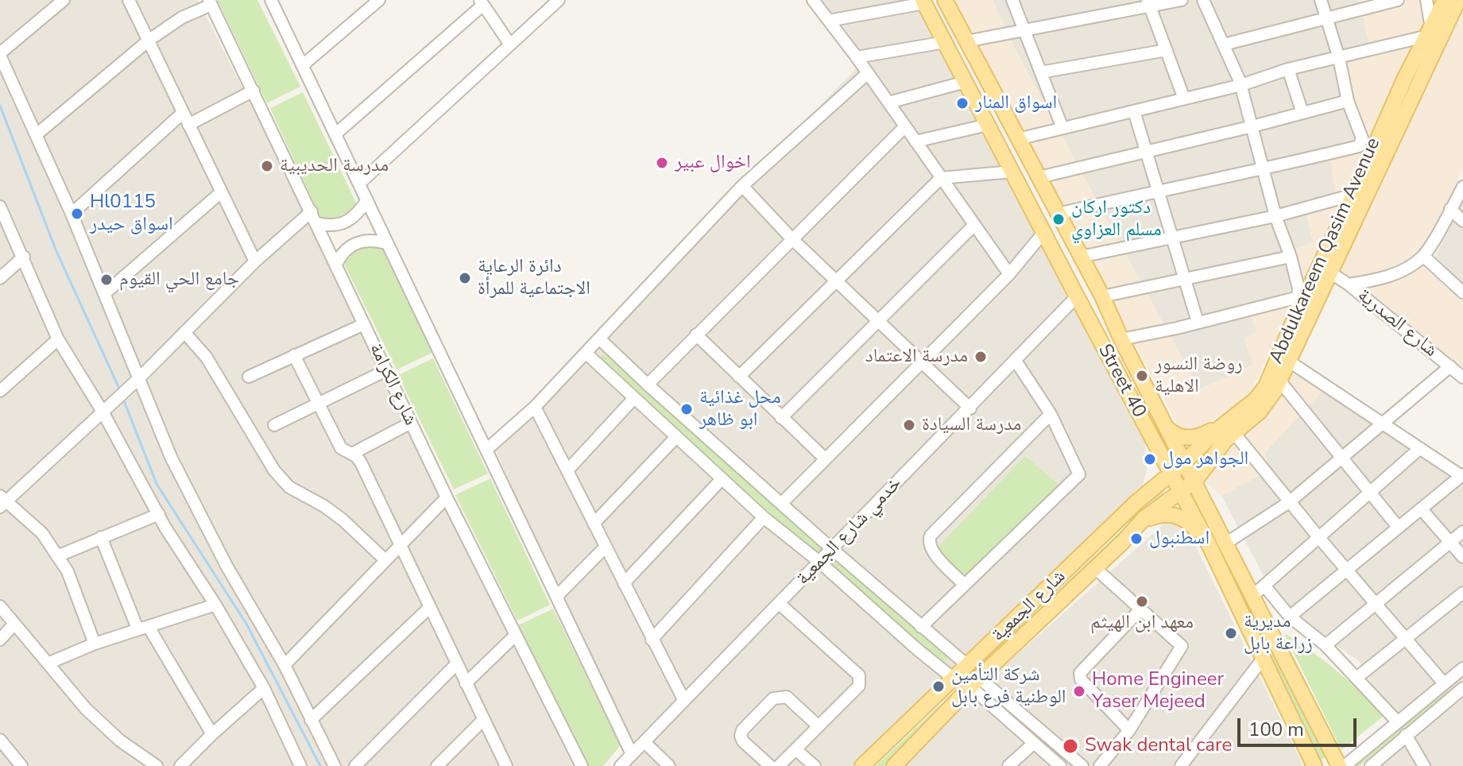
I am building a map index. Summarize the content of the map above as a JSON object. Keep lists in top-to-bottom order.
{
  "streets": {
    "main road": ["Abdulkareem Qasim Avenue", "Street 40", "شارع الجمعية"],
    "street": ["شارع الصدرية", "شارع الكرامة", "خدمي شارع الجمعية"]
  },
  "crossings": [
    ["Abdulkareem Qasim Avenue", "شارع الصدرية"],
    ["Abdulkareem Qasim Avenue", "Street 40"],
    ["Abdulkareem Qasim Avenue", "شارع الجمعية"],
    ["Street 40", "خدمي شارع الجمعية"],
    ["Street 40", "شارع الجمعية"]
  ],
  "places": [
    "اسواق المنار",
    "اخوال عبير",
    "مدرسة الحديبية",
    "Hl0115 اسواق حيدر",
    "دكتور اركان مسلم العزاوي",
    "دائرة الرعاية الاجتماعية للمرأة",
    "جامع الحي القيوم",
    "مدرسة الاعتماد",
    "روضة النسور الاهلية",
    "محل غذائية ابو ظاهر",
    "مدرسة السيادة",
    "الجواهر مول",
    "اسطنبول",
    "معهد ابن الهيثم",
    "مديرية زراعة بابل",
    "شركة التأمين الوطنية فرع بابل",
    "Home Engineer Yaser Mejeed",
    "Swak dental care"
  ],
  "scale_bar": "100 m"
}
